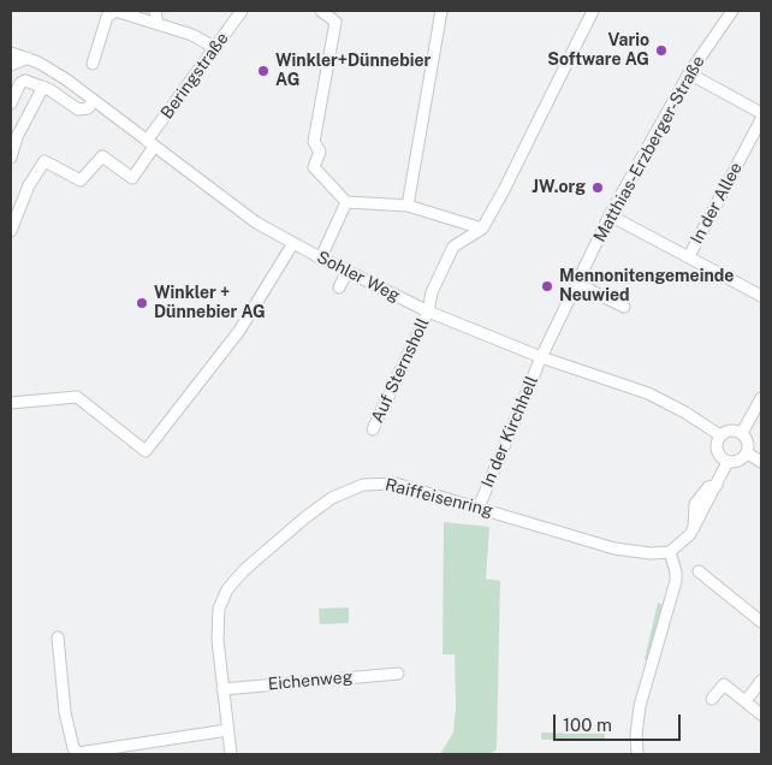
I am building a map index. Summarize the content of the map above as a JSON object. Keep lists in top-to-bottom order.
{
  "streets": {
    "street": [
      "Beringstraße",
      "Matthias-Erzberger-Straße",
      "In der Allee",
      "Sohler Weg",
      "Auf Sternsholl",
      "In der Kirchhell",
      "Raiffeisenring",
      "Eichenweg"
    ]
  },
  "crossings": [
    ["Beringstraße", "Sohler Weg"],
    ["Matthias-Erzberger-Straße", "Sohler Weg"],
    ["Matthias-Erzberger-Straße", "In der Kirchhell"],
    ["Sohler Weg", "Auf Sternsholl"],
    ["Sohler Weg", "In der Kirchhell"],
    ["In der Kirchhell", "Raiffeisenring"],
    ["Raiffeisenring", "Eichenweg"]
  ],
  "places": [
    "Vario Software AG",
    "Winkler+Dünnebier AG",
    "JW.org",
    "Mennonitengemeinde Neuwied",
    "Winkler + Dünnebier AG"
  ],
  "scale_bar": "100 m"
}
